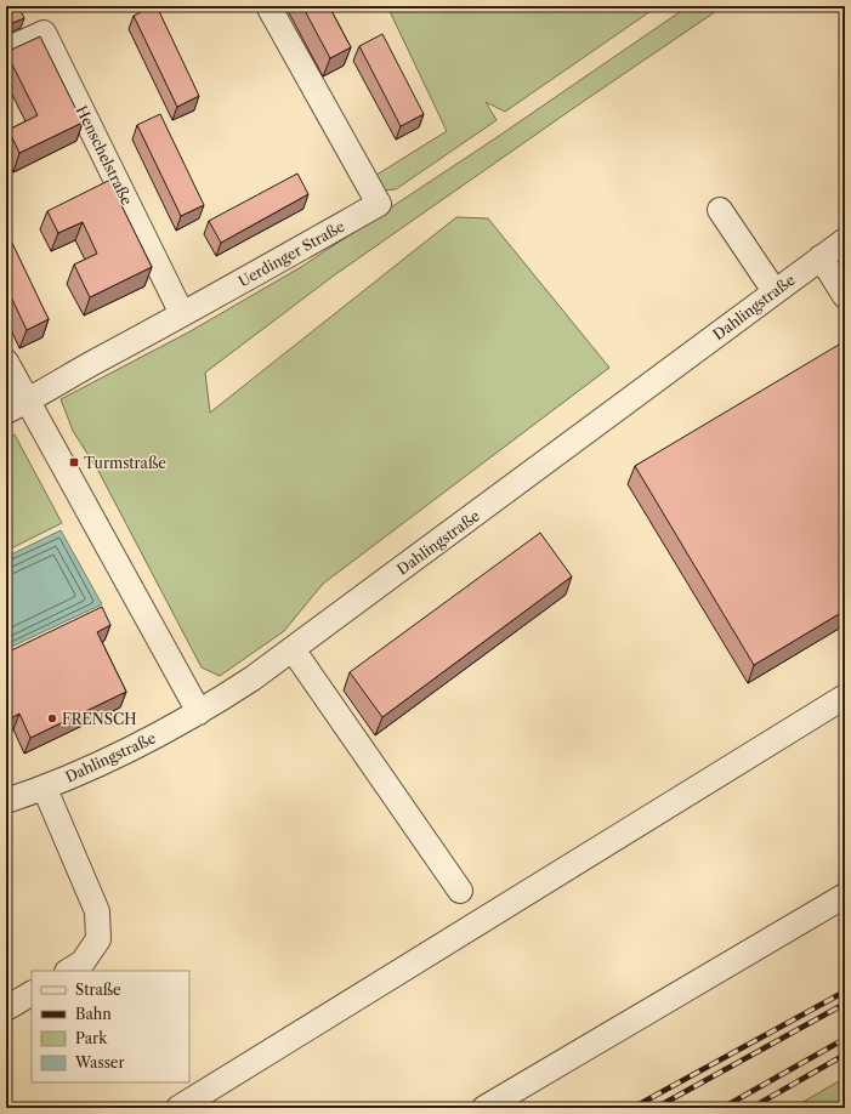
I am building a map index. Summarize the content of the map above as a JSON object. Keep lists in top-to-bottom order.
{
  "streets": {
    "street": ["Henschelstraße", "Uerdinger Straße", "Dahlingstraße"]
  },
  "crossings": [
    ["Henschelstraße", "Uerdinger Straße"]
  ],
  "places": {
    "transit": ["Turmstraße"],
    "other": ["FRENSCH"]
  },
  "legend": [
    "Straße",
    "Bahn",
    "Park",
    "Wasser"
  ]
}
